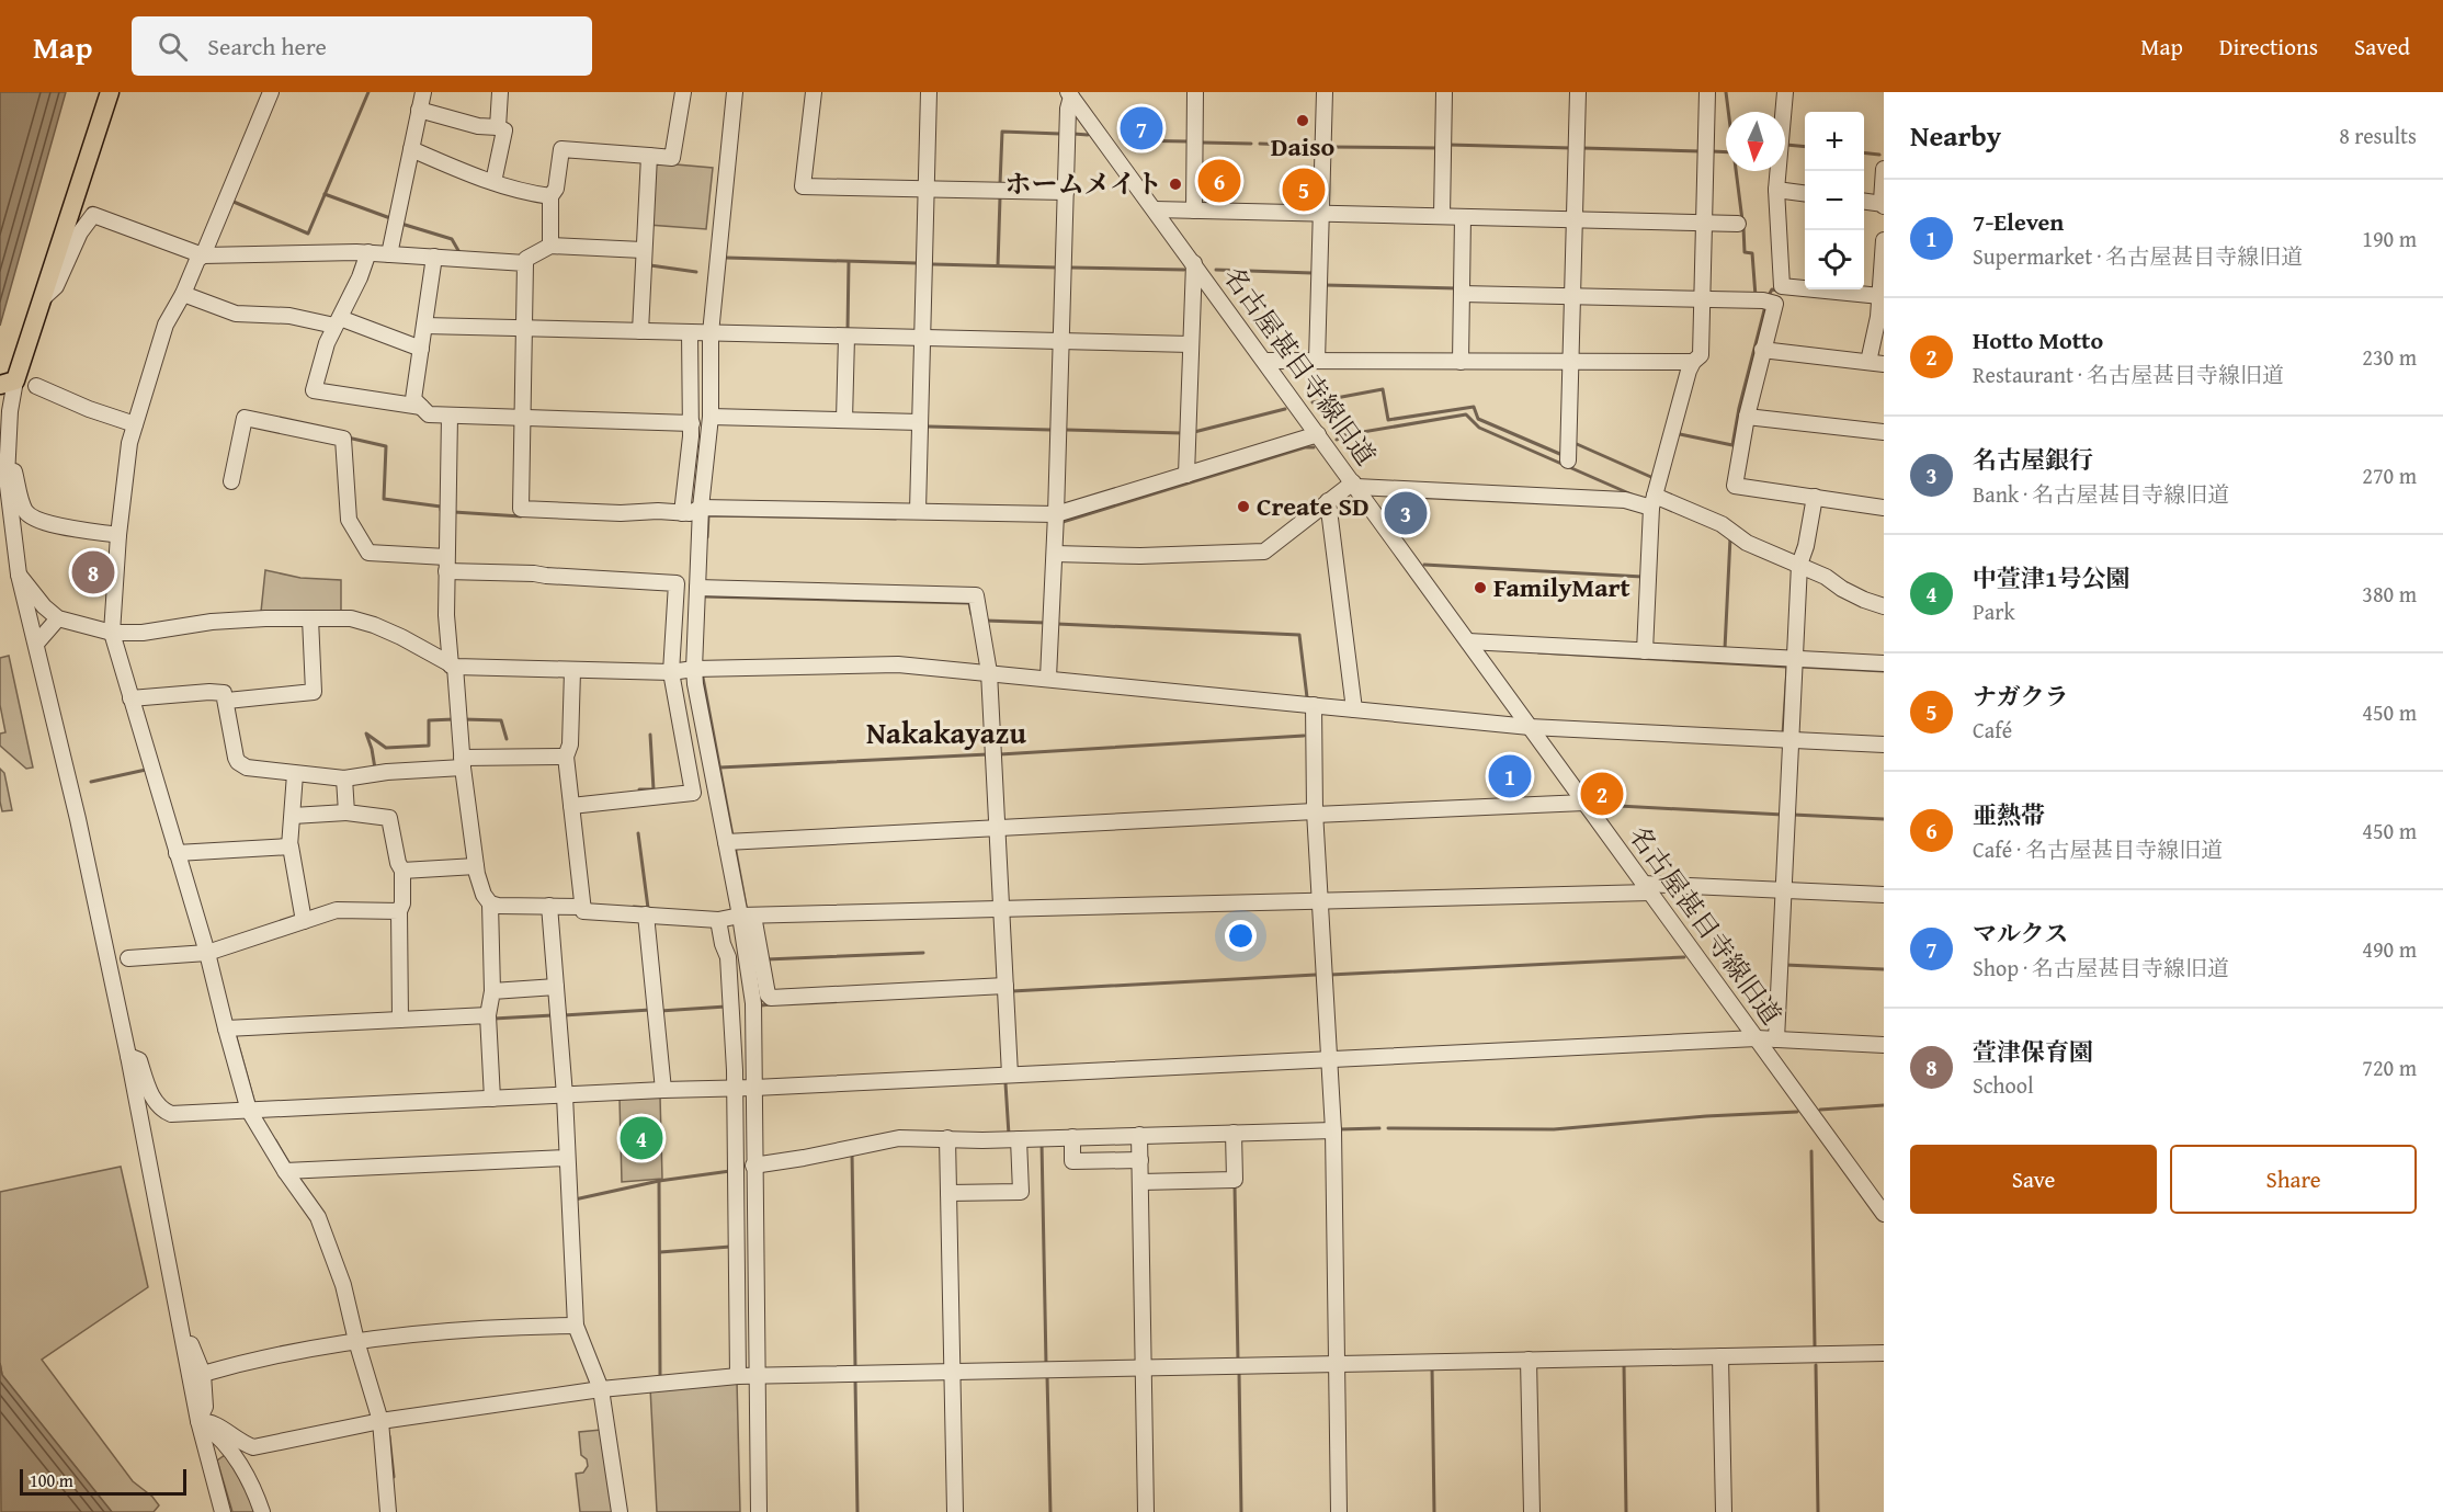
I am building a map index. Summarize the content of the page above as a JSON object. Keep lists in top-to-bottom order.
{
  "streets": {
    "street": ["名古屋甚目寺線旧道"]
  },
  "districts": ["Nakakayazu"],
  "places": [
    "Daiso",
    "ホームメイト",
    "Create SD",
    "FamilyMart"
  ],
  "scale_bar": "100 m",
  "north": "bottom",
  "page": {
    "header": "Map",
    "search": "Search here",
    "nav": ["Map", "Directions", "Saved"],
    "heading": ["Nearby", "8 results"],
    "pins": [
      "7",
      "6",
      "5",
      "3",
      "8",
      "1",
      "2",
      "4"
    ],
    "map_buttons": ["+", "−"],
    "list": [
      {
        "mark": "1",
        "name": "7-Eleven",
        "note": "Supermarket · 名古屋甚目寺線旧道",
        "value": "190 m"
      },
      {
        "mark": "2",
        "name": "Hotto Motto",
        "note": "Restaurant · 名古屋甚目寺線旧道",
        "value": "230 m"
      },
      {
        "mark": "3",
        "name": "名古屋銀行",
        "note": "Bank · 名古屋甚目寺線旧道",
        "value": "270 m"
      },
      {
        "mark": "4",
        "name": "中萱津1号公園",
        "note": "Park",
        "value": "380 m"
      },
      {
        "mark": "5",
        "name": "ナガクラ",
        "note": "Café",
        "value": "450 m"
      },
      {
        "mark": "6",
        "name": "亜熱帯",
        "note": "Café · 名古屋甚目寺線旧道",
        "value": "450 m"
      },
      {
        "mark": "7",
        "name": "マルクス",
        "note": "Shop · 名古屋甚目寺線旧道",
        "value": "490 m"
      },
      {
        "mark": "8",
        "name": "萱津保育園",
        "note": "School",
        "value": "720 m"
      }
    ],
    "buttons": ["Save", "Share"],
    "scale": "100 m"
  }
}
